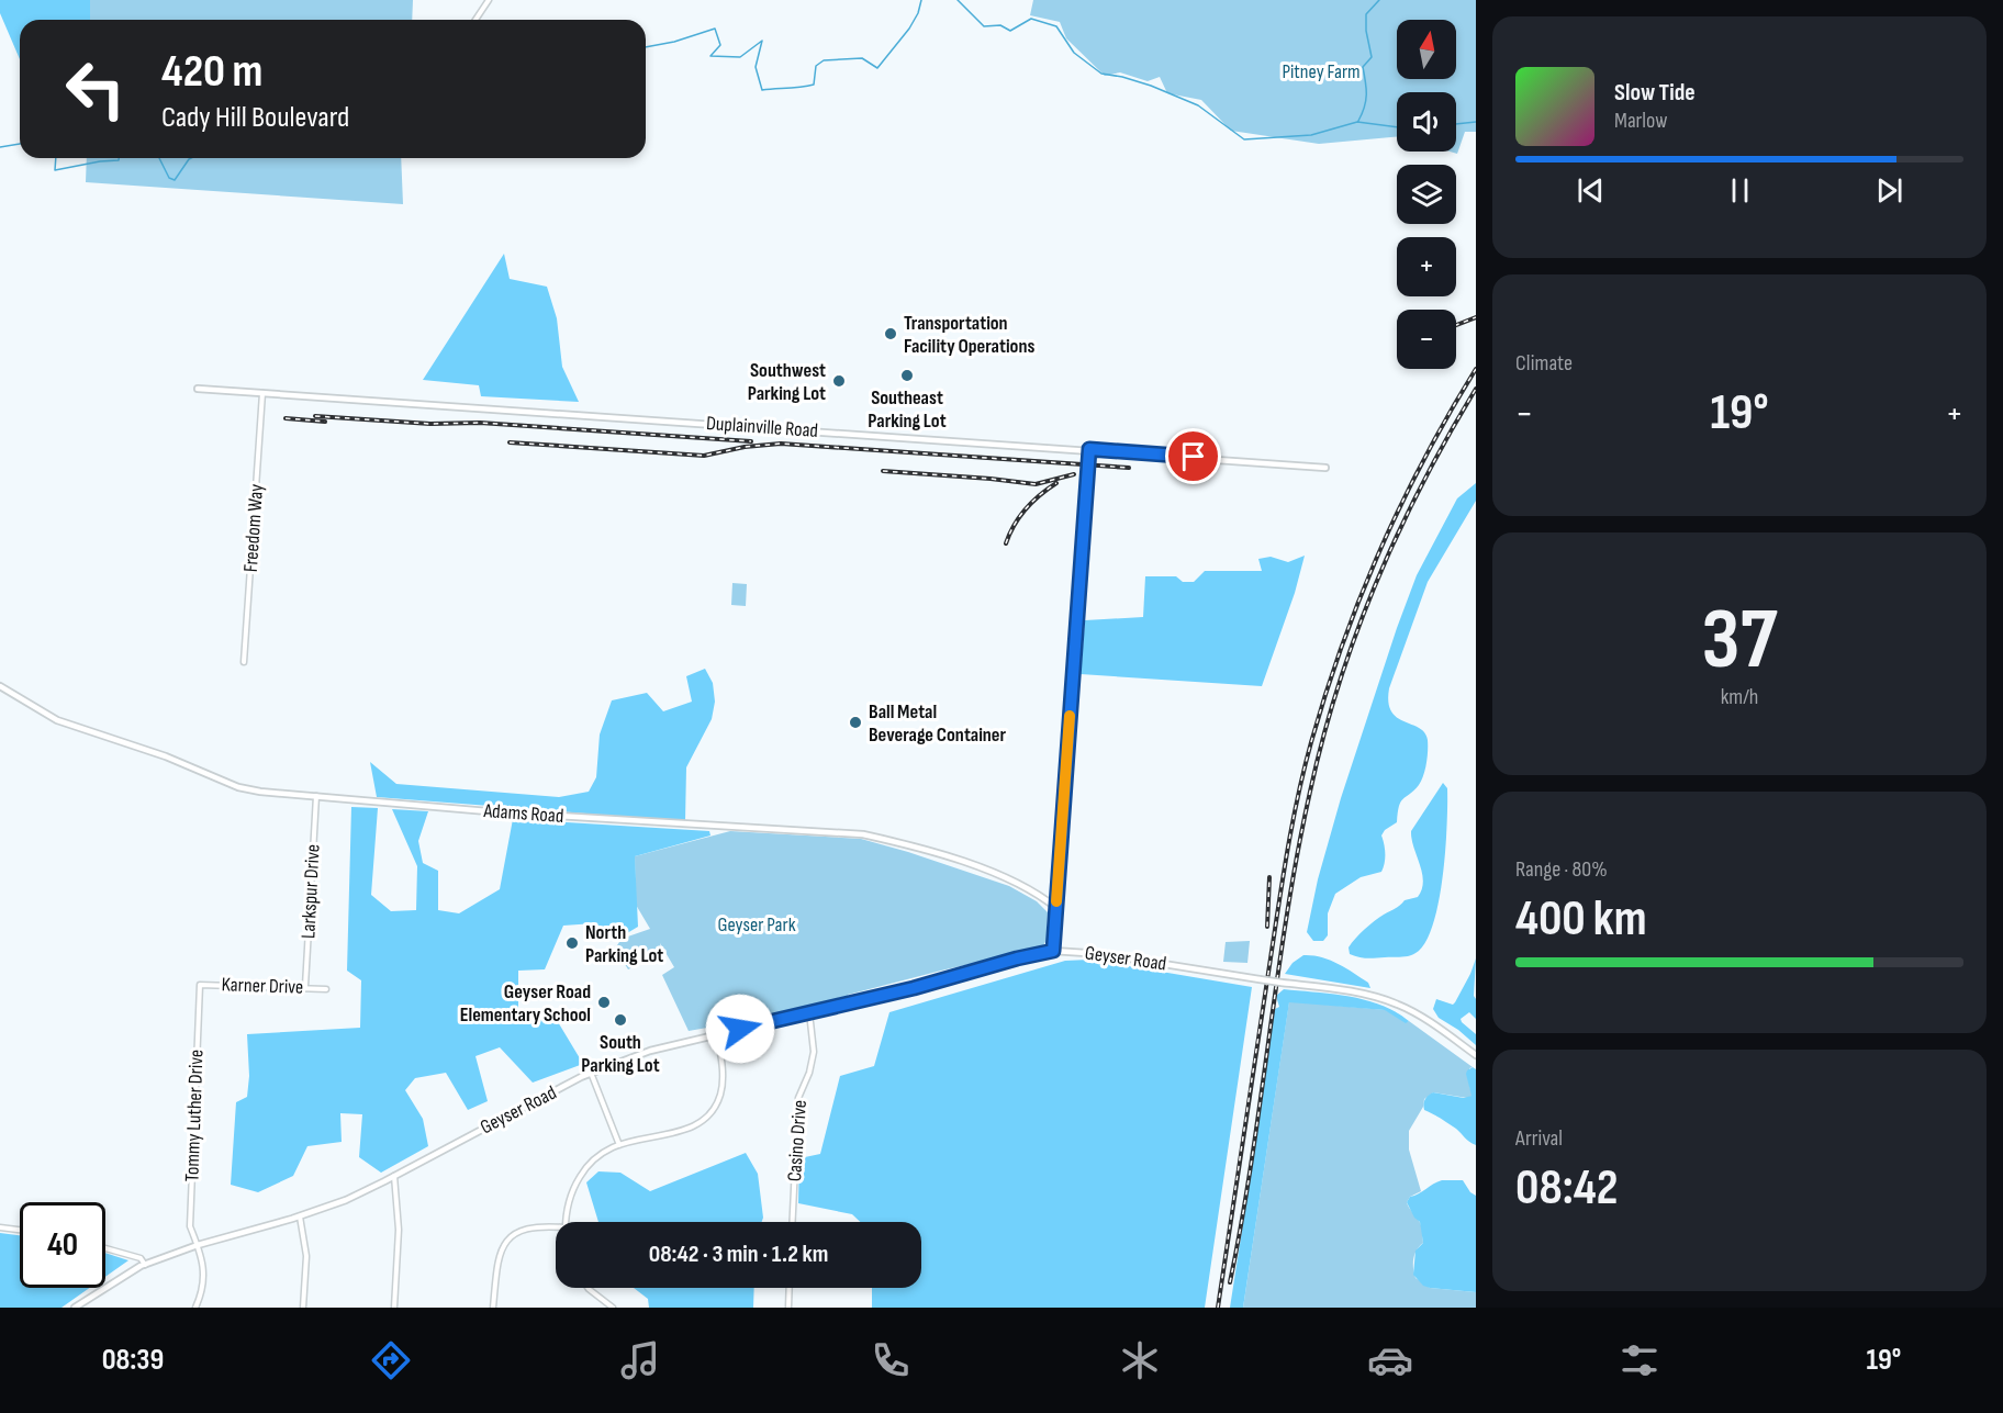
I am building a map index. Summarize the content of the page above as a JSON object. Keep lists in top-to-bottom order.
{
  "streets": {
    "street": [
      "Duplainville Road",
      "Freedom Way",
      "Adams Road",
      "Larkspur Drive",
      "Geyser Road",
      "Karner Drive",
      "Tommy Luther Drive",
      "Casino Drive"
    ]
  },
  "crossings": [
    ["Duplainville Road", "Freedom Way"],
    ["Adams Road", "Larkspur Drive"],
    ["Larkspur Drive", "Karner Drive"],
    ["Geyser Road", "Tommy Luther Drive"],
    ["Geyser Road", "Casino Drive"],
    ["Karner Drive", "Tommy Luther Drive"]
  ],
  "parks": ["Pitney Farm", "Geyser Park"],
  "places": [
    "Transportation Facility Operations",
    "Southeast Parking Lot",
    "Southwest Parking Lot",
    "Ball Metal Beverage Container",
    "North Parking Lot",
    "Geyser Road Elementary School",
    "South Parking Lot"
  ],
  "north": "top",
  "page": {
    "map_buttons": ["+", "−"],
    "turn": ["420 m", "Cady Hill Boulevard"],
    "song": ["Slow Tide", "Marlow"],
    "tile": [
      "Climate",
      ["37", "km/h"],
      ["Range · 80%", "400 km"],
      ["Arrival", "08:42"]
    ],
    "heat": ["−", "19°", "+"],
    "limit": "40",
    "trip": "08:42 · 3 min · 1.2 km",
    "tabs": ["08:39", "19°"]
  }
}
